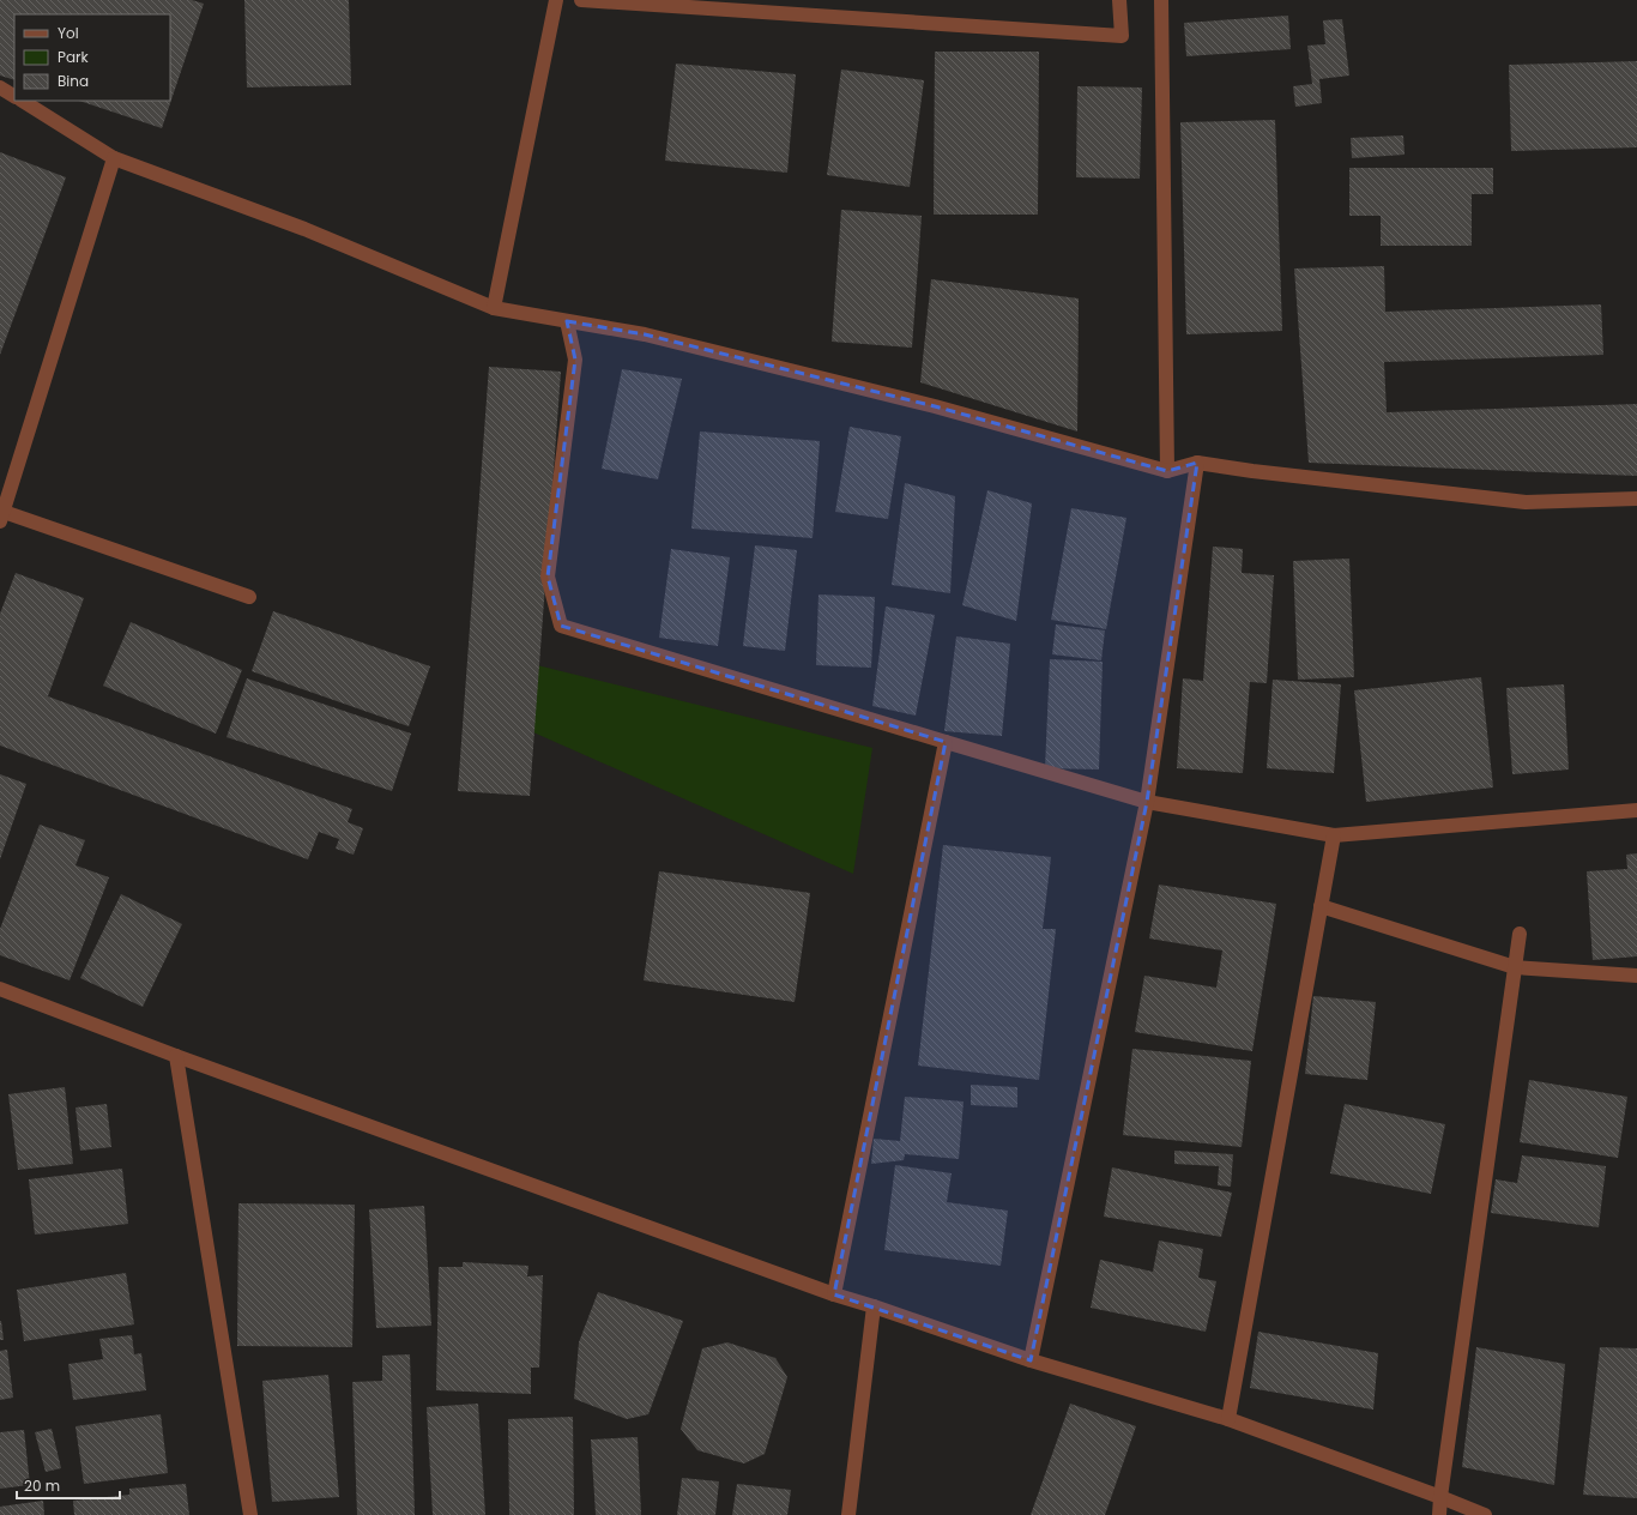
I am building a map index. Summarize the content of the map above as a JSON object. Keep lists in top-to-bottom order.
{
  "legend": ["Yol", "Park", "Bina"],
  "scale_bar": "20 m"
}
